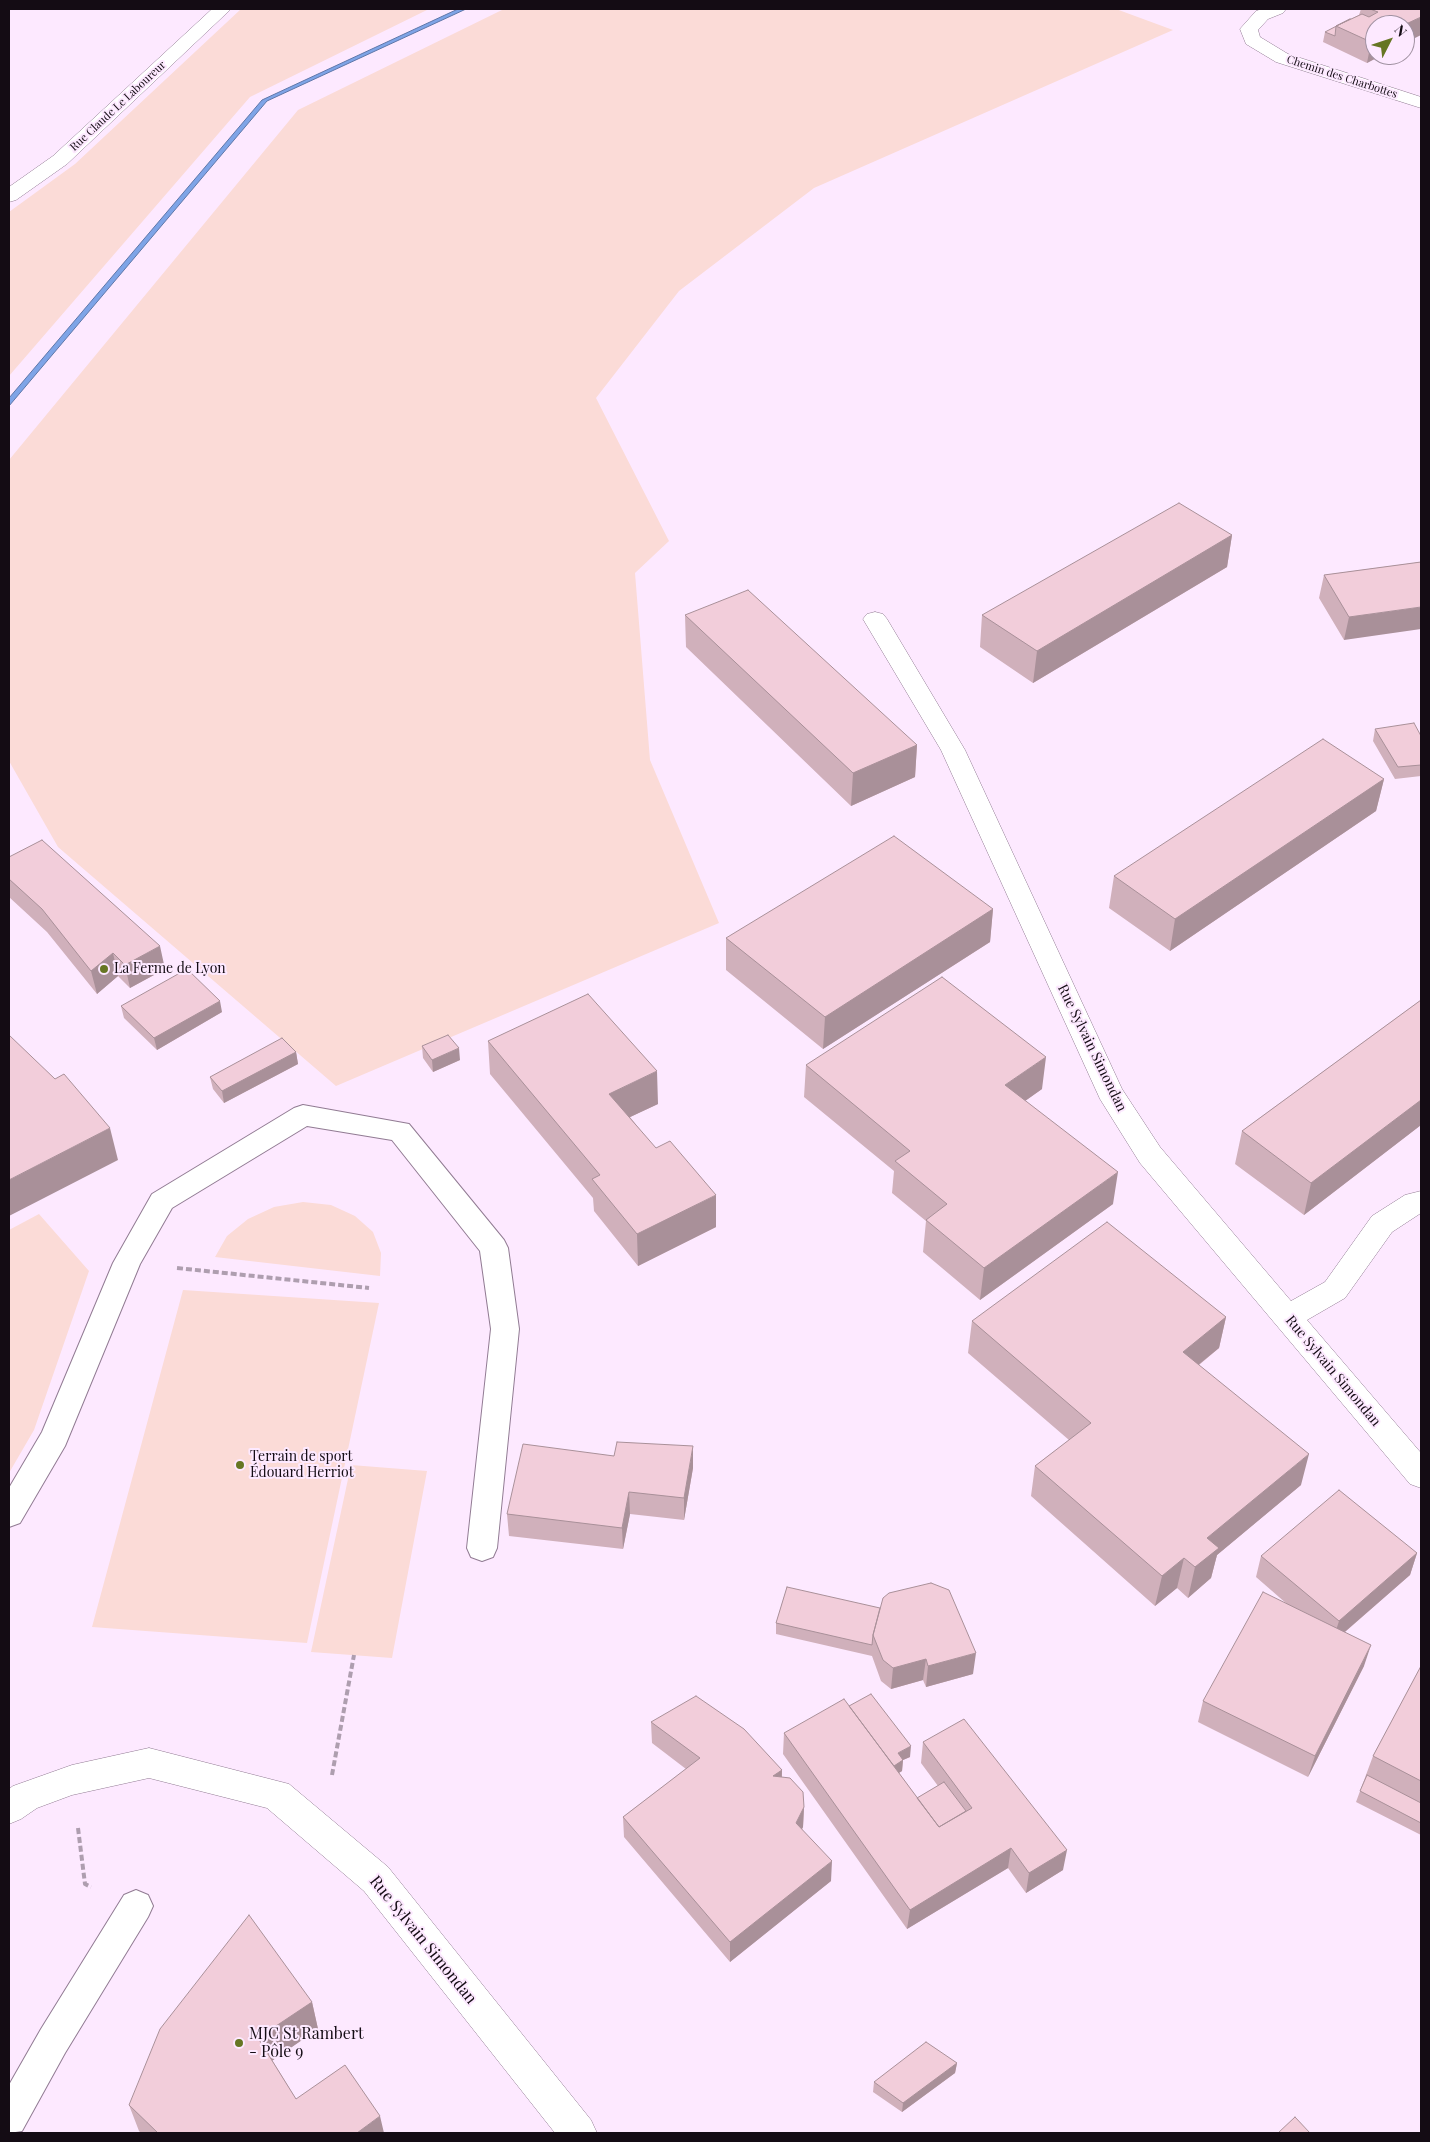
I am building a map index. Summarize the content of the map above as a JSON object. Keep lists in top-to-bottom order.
{
  "streets": {
    "street": ["Chemin des Charbottes", "Rue Claude Le Laboureur", "Rue Sylvain Simondan"]
  },
  "places": ["La Ferme de Lyon", "Terrain de sport Édouard Herriot", "MJC St Rambert - Pôle 9"],
  "north": "top right"
}
